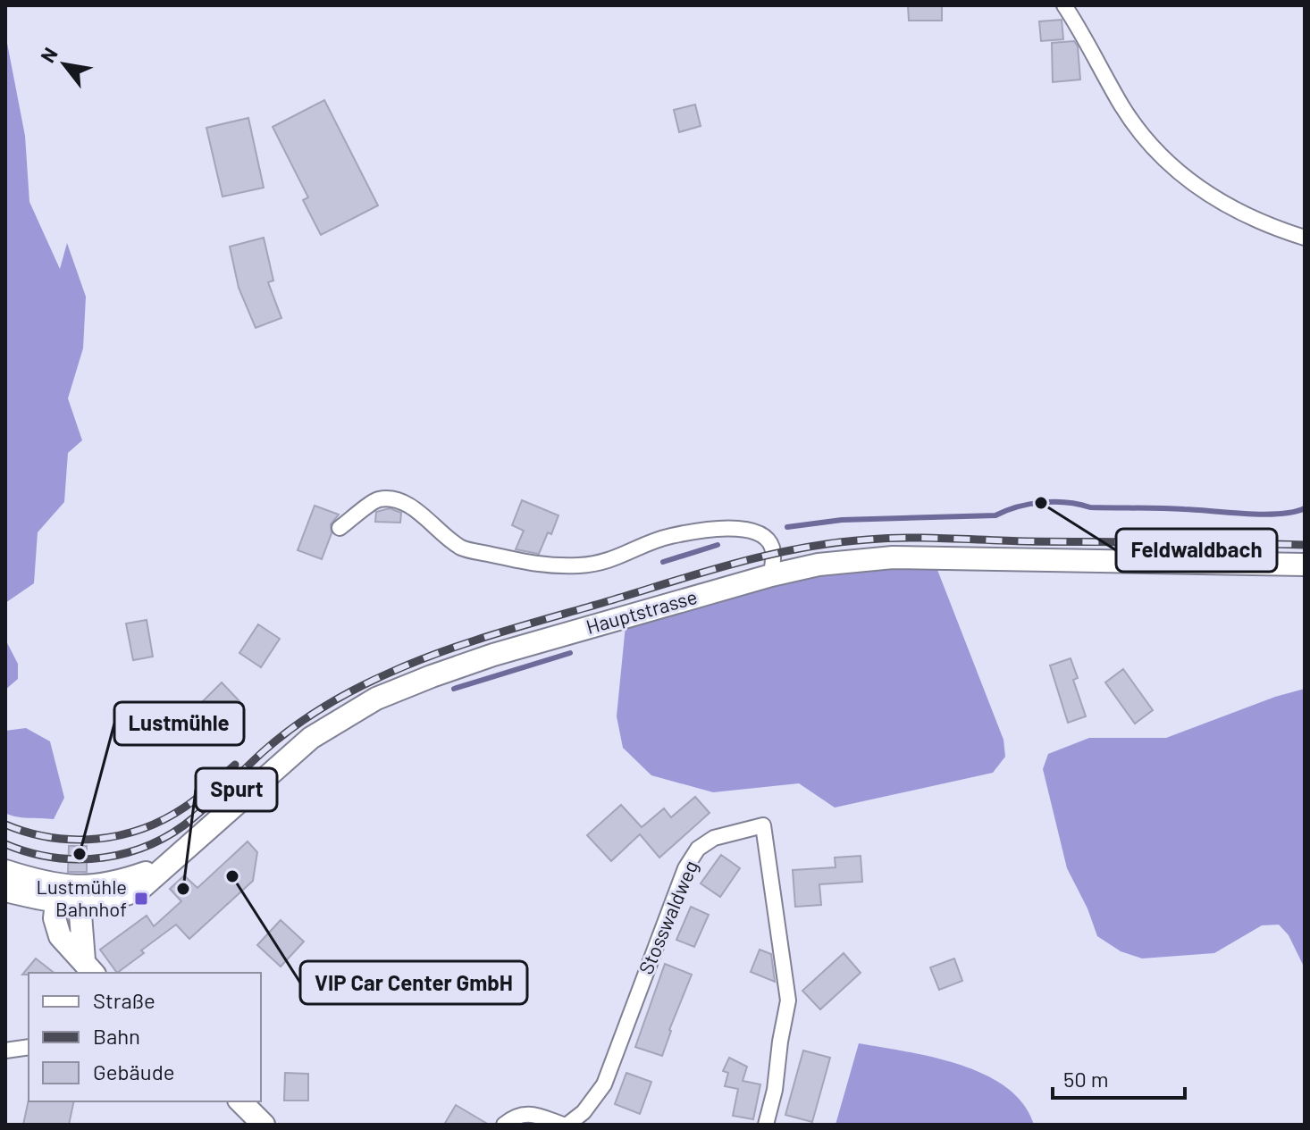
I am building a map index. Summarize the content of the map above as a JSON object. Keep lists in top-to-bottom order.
{
  "streets": {
    "street": ["Hauptstrasse", "Stosswaldweg"]
  },
  "places": {
    "other": [
      "Feldwaldbach",
      "Lustmühle",
      "VIP Car Center GmbH",
      "Spurt"
    ],
    "transit": ["Lustmühle Bahnhof"]
  },
  "legend": ["Straße", "Bahn", "Gebäude"],
  "scale_bar": "50 m",
  "north": "top left"
}
